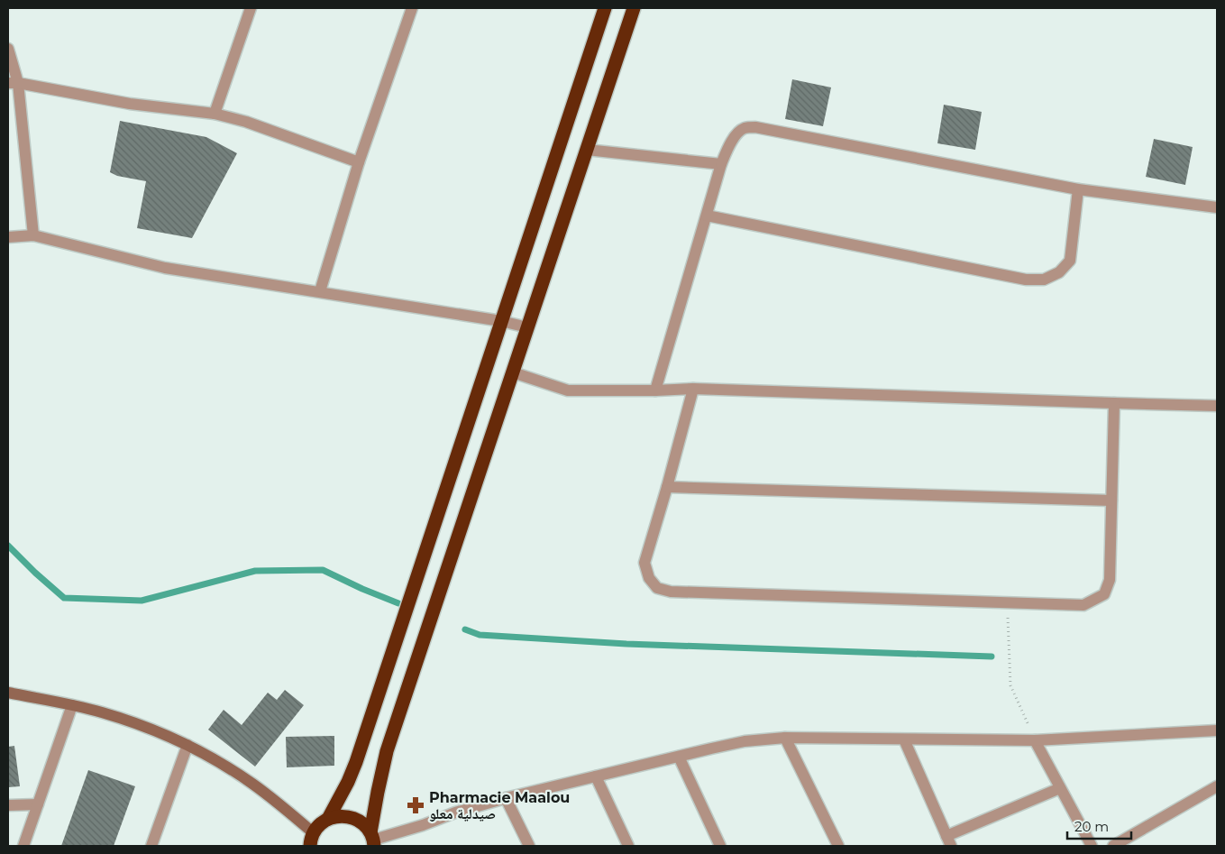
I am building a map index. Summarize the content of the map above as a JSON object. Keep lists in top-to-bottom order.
{
  "places": {
    "pharmacy": ["Pharmacie Maalou صيدلية معلو"]
  },
  "scale_bar": "20 m"
}
